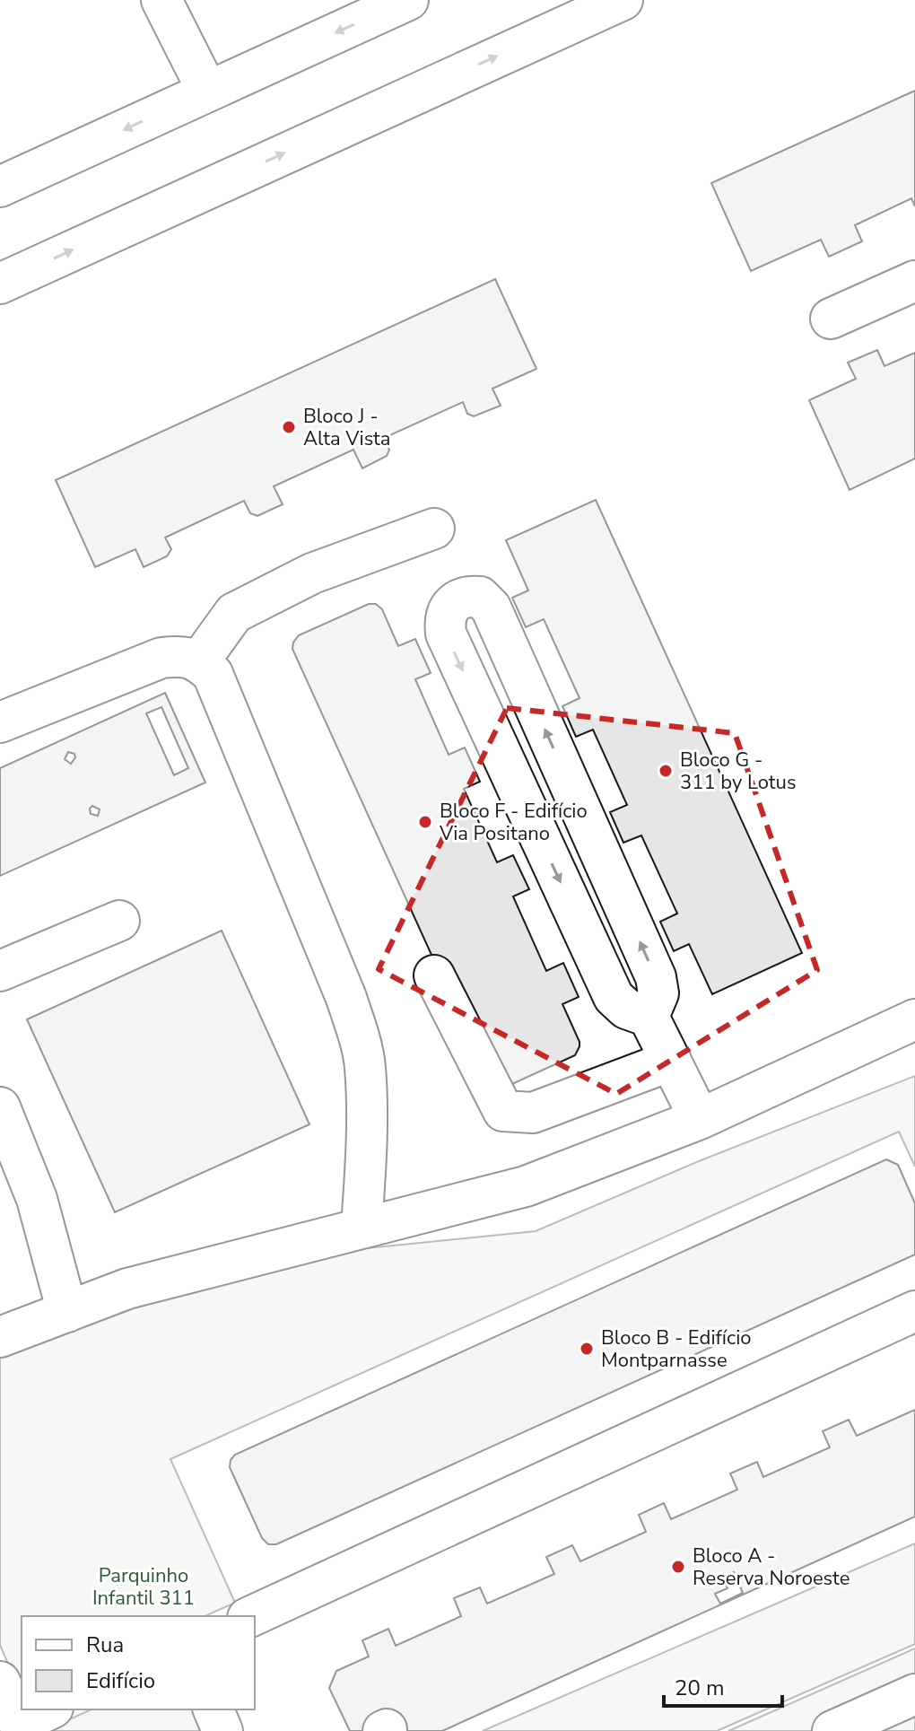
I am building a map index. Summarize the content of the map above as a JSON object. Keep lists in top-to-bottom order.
{
  "parks": ["Parquinho Infantil 311"],
  "places": [
    "Bloco J - Alta Vista",
    "Bloco G - 311 by Lotus",
    "Bloco F - Edifício Via Positano",
    "Bloco B - Edifício Montparnasse",
    "Bloco A - Reserva Noroeste"
  ],
  "legend": ["Rua", "Edifício"],
  "scale_bar": "20 m"
}
